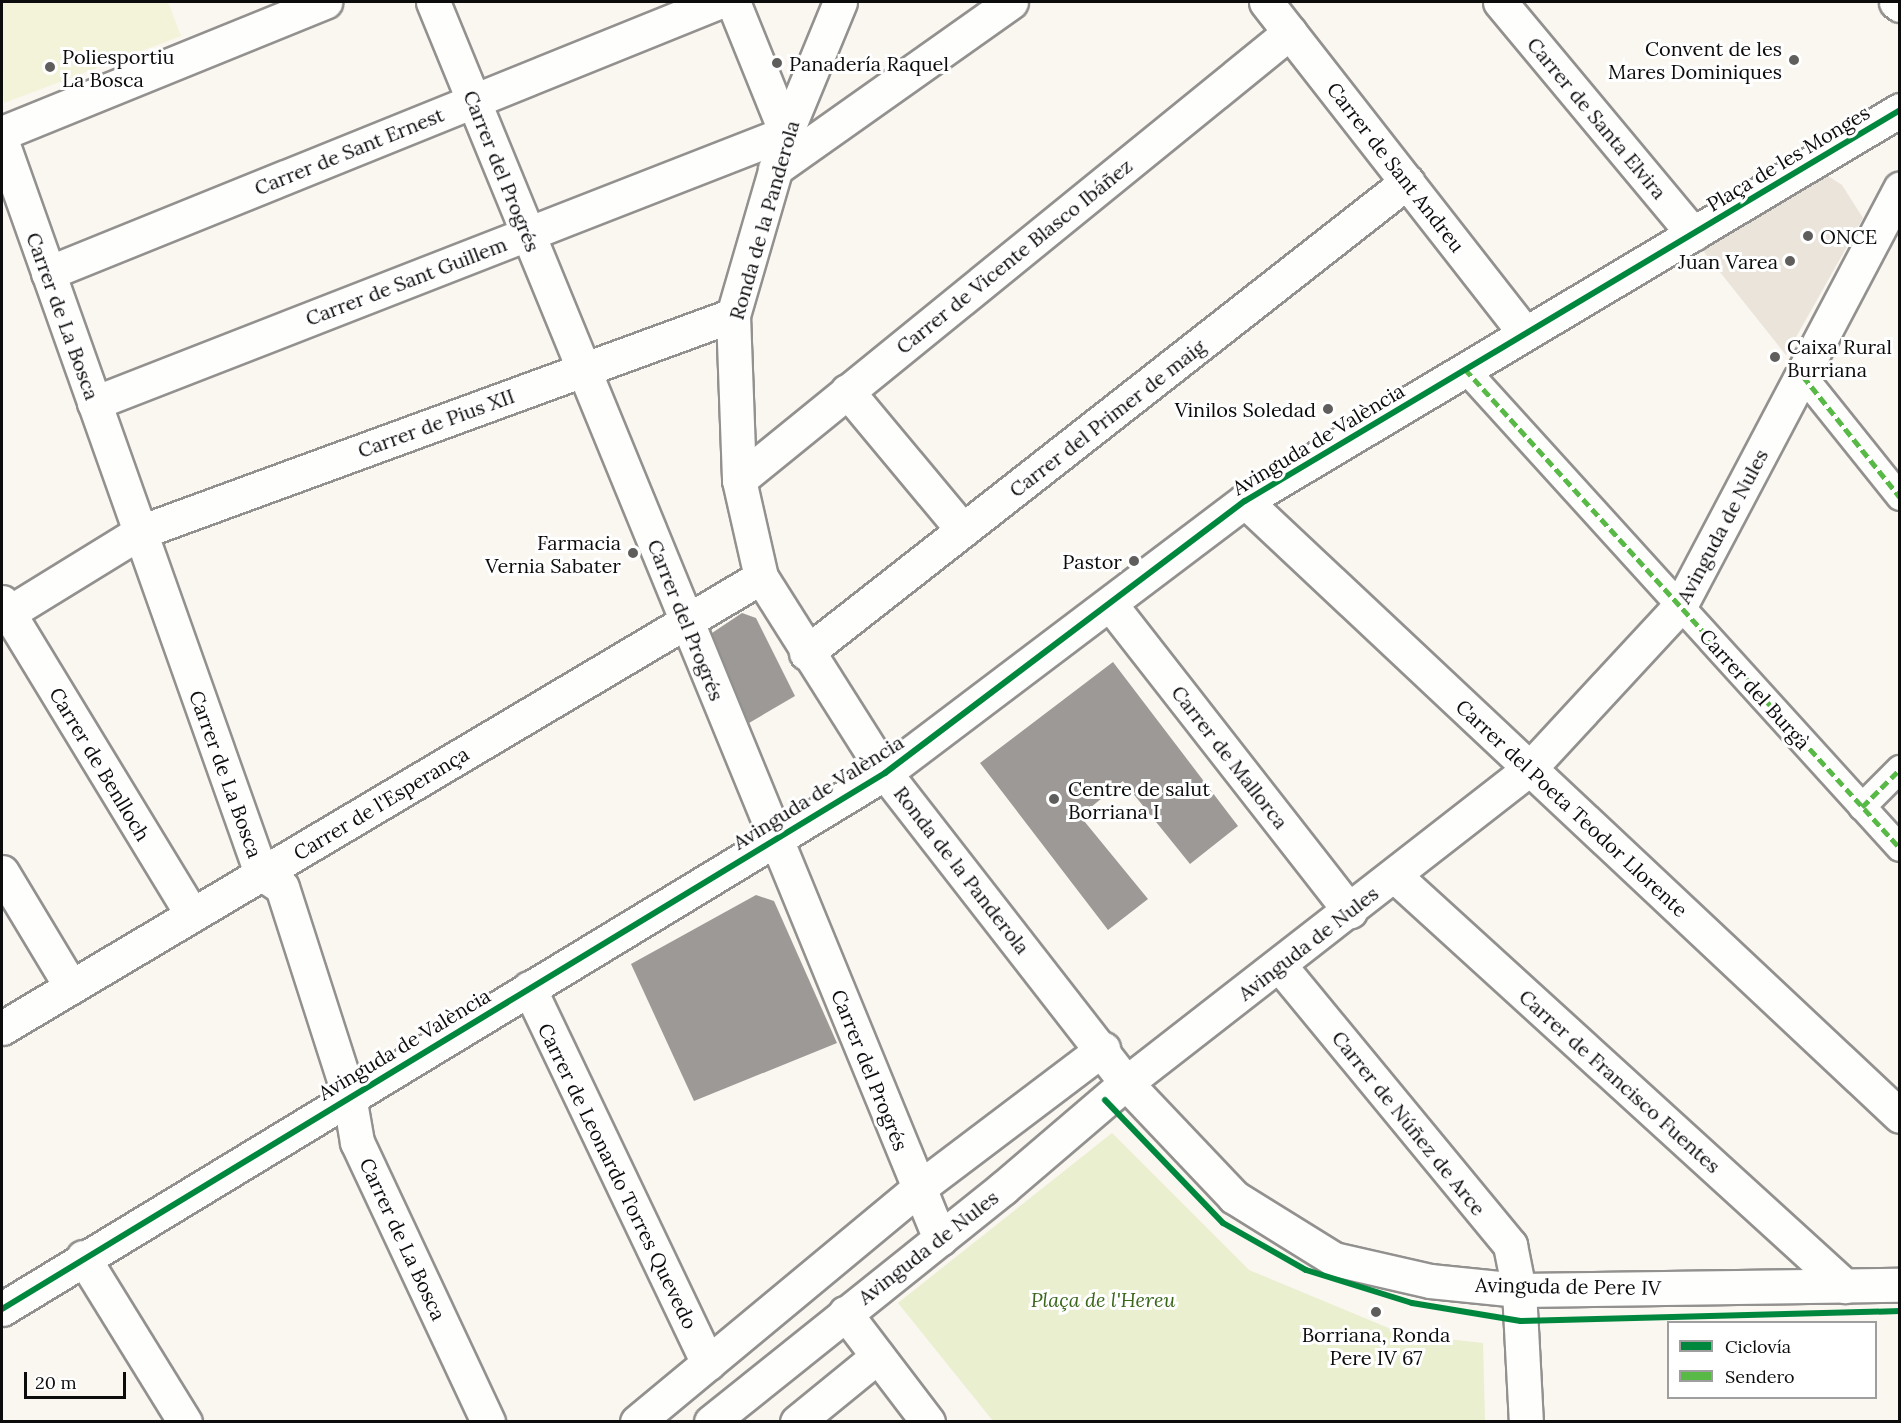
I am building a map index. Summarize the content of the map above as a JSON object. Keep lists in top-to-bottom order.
{
  "streets": {
    "street": [
      "Carrer de Santa Elvira",
      "Carrer de Sant Ernest",
      "Plaça de les Monges",
      "Carrer de Sant Andreu",
      "Carrer del Progrés",
      "Ronda de la Panderola",
      "Carrer de Vicente Blasco Ibáñez",
      "Carrer de Sant Guillem",
      "Carrer de La Bosca",
      "Carrer del Primer de maig",
      "Carrer de Pius XII",
      "Avinguda de València",
      "Avinguda de Nules",
      "Carrer del Burgà",
      "Carrer de Mallorca",
      "Carrer de Benlloch",
      "Carrer de l'Esperança",
      "Carrer del Poeta Teodor Llorente",
      "Carrer de Francisco Fuentes",
      "Carrer de Núñez de Arce",
      "Carrer de Leonardo Torres Quevedo",
      "Avinguda de Pere IV"
    ]
  },
  "crossings": [
    ["Carrer de Santa Elvira", "Plaça de les Monges"],
    ["Carrer de Santa Elvira", "Avinguda de València"],
    ["Carrer de Sant Ernest", "Carrer del Progrés"],
    ["Carrer de Sant Ernest", "Carrer de La Bosca"],
    ["Plaça de les Monges", "Avinguda de València"],
    ["Carrer de Sant Andreu", "Carrer de Vicente Blasco Ibáñez"],
    ["Carrer de Sant Andreu", "Carrer del Primer de maig"],
    ["Carrer de Sant Andreu", "Avinguda de València"],
    ["Carrer del Progrés", "Carrer de Sant Guillem"],
    ["Carrer del Progrés", "Carrer de Pius XII"],
    ["Carrer del Progrés", "Avinguda de València"],
    ["Carrer del Progrés", "Avinguda de Nules"],
    ["Carrer del Progrés", "Carrer de l'Esperança"],
    ["Ronda de la Panderola", "Carrer de Vicente Blasco Ibáñez"],
    ["Ronda de la Panderola", "Carrer de Sant Guillem"],
    ["Ronda de la Panderola", "Carrer del Primer de maig"],
    ["Ronda de la Panderola", "Carrer de Pius XII"],
    ["Ronda de la Panderola", "Avinguda de València"],
    ["Ronda de la Panderola", "Avinguda de Nules"],
    ["Ronda de la Panderola", "Carrer de l'Esperança"],
    ["Ronda de la Panderola", "Avinguda de Pere IV"],
    ["Carrer de Sant Guillem", "Carrer de La Bosca"],
    ["Carrer de La Bosca", "Carrer de Pius XII"],
    ["Carrer de La Bosca", "Avinguda de València"],
    ["Carrer de La Bosca", "Carrer de l'Esperança"],
    ["Carrer de Pius XII", "Carrer de Benlloch"],
    ["Avinguda de València", "Carrer del Burgà"],
    ["Avinguda de València", "Carrer de Mallorca"],
    ["Avinguda de València", "Carrer del Poeta Teodor Llorente"],
    ["Avinguda de València", "Carrer de Leonardo Torres Quevedo"],
    ["Avinguda de Nules", "Carrer del Burgà"],
    ["Avinguda de Nules", "Carrer de Mallorca"],
    ["Avinguda de Nules", "Carrer del Poeta Teodor Llorente"],
    ["Avinguda de Nules", "Carrer de Francisco Fuentes"],
    ["Avinguda de Nules", "Carrer de Núñez de Arce"],
    ["Avinguda de Nules", "Avinguda de Pere IV"],
    ["Carrer de Benlloch", "Carrer de l'Esperança"],
    ["Carrer de Francisco Fuentes", "Avinguda de Pere IV"],
    ["Carrer de Núñez de Arce", "Avinguda de Pere IV"]
  ],
  "parks": ["Plaça de l'Hereu"],
  "places": [
    "Convent de les Mares Dominiques",
    "Panadería Raquel",
    "Poliesportiu La Bosca",
    "ONCE",
    "Juan Varea",
    "Caixa Rural Burriana",
    "Vinilos Soledad",
    "Farmacia Vernia Sabater",
    "Pastor",
    "Centre de salut Borriana I",
    "Borriana, Ronda Pere IV 67"
  ],
  "legend": ["Ciclovía", "Sendero"],
  "scale_bar": "20 m"
}
